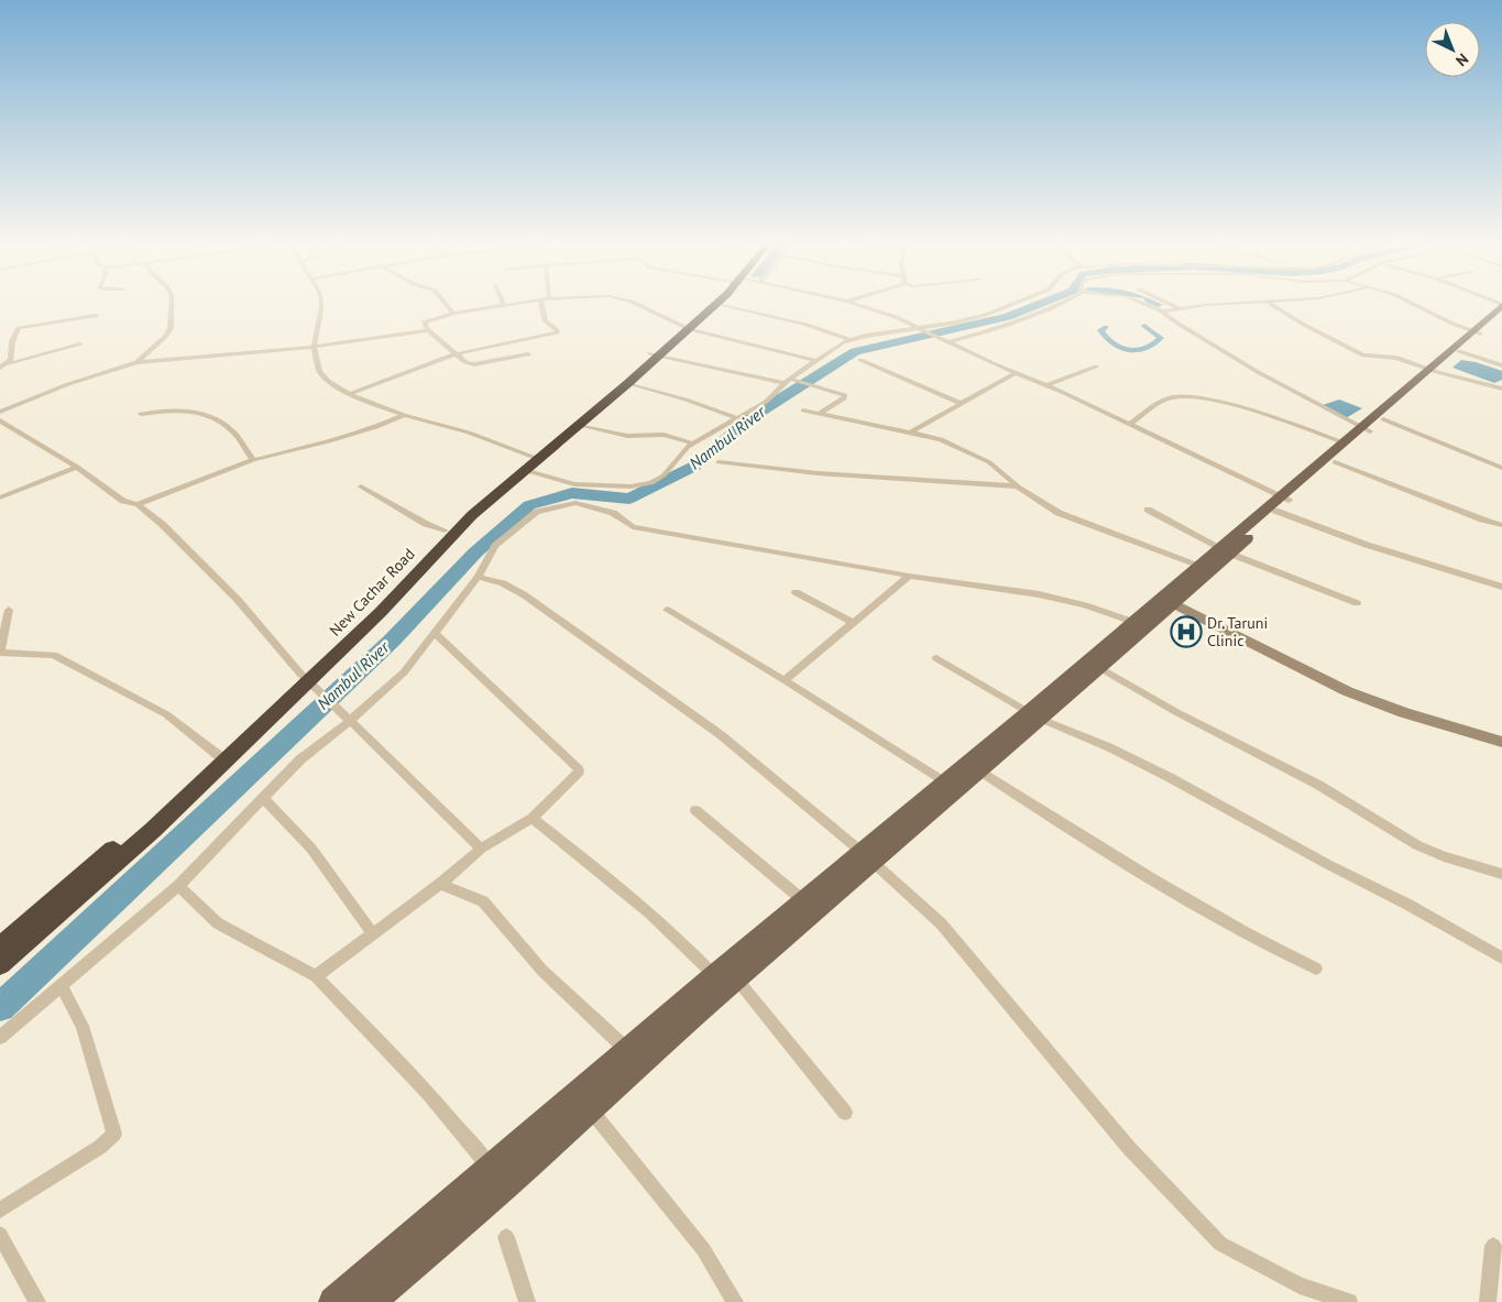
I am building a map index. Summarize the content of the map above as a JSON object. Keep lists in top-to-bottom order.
{
  "streets": {
    "highway": ["New Cachar Road"]
  },
  "water": ["Nambul River"],
  "places": {
    "hospital": ["Dr. Taruni Clinic"]
  },
  "north": "bottom right"
}
